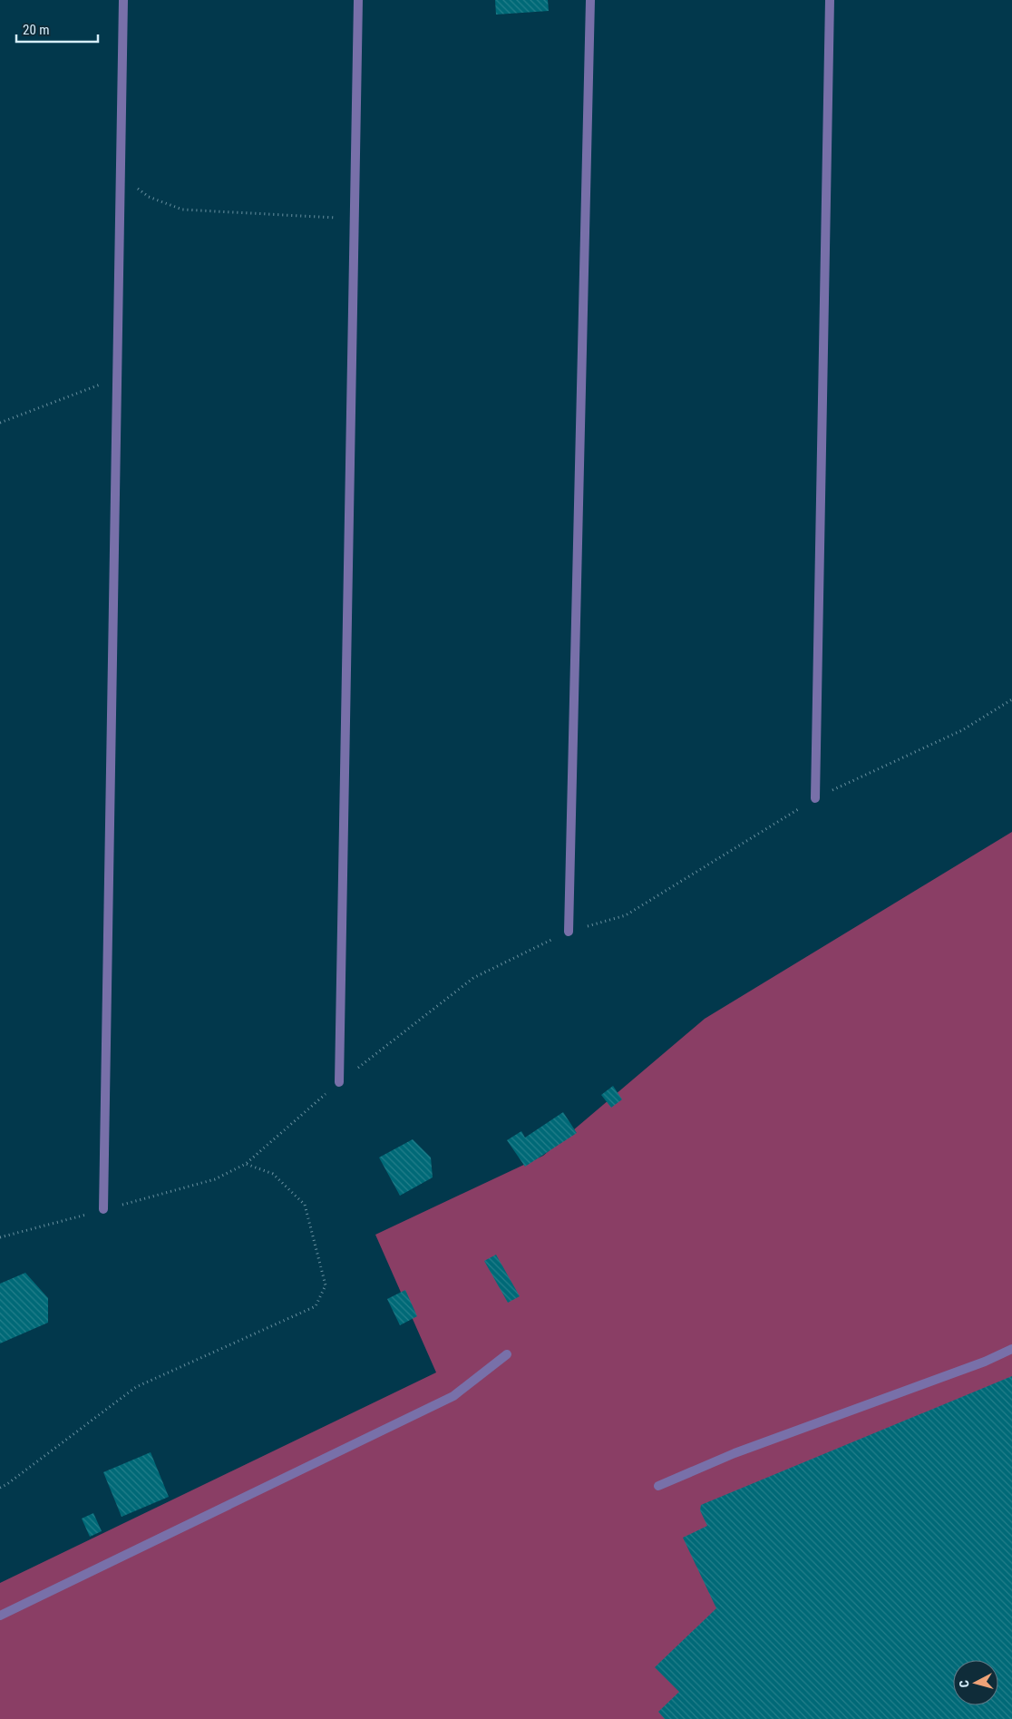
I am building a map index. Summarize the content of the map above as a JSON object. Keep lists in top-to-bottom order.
{
  "scale_bar": "20 m",
  "north": "left"
}
